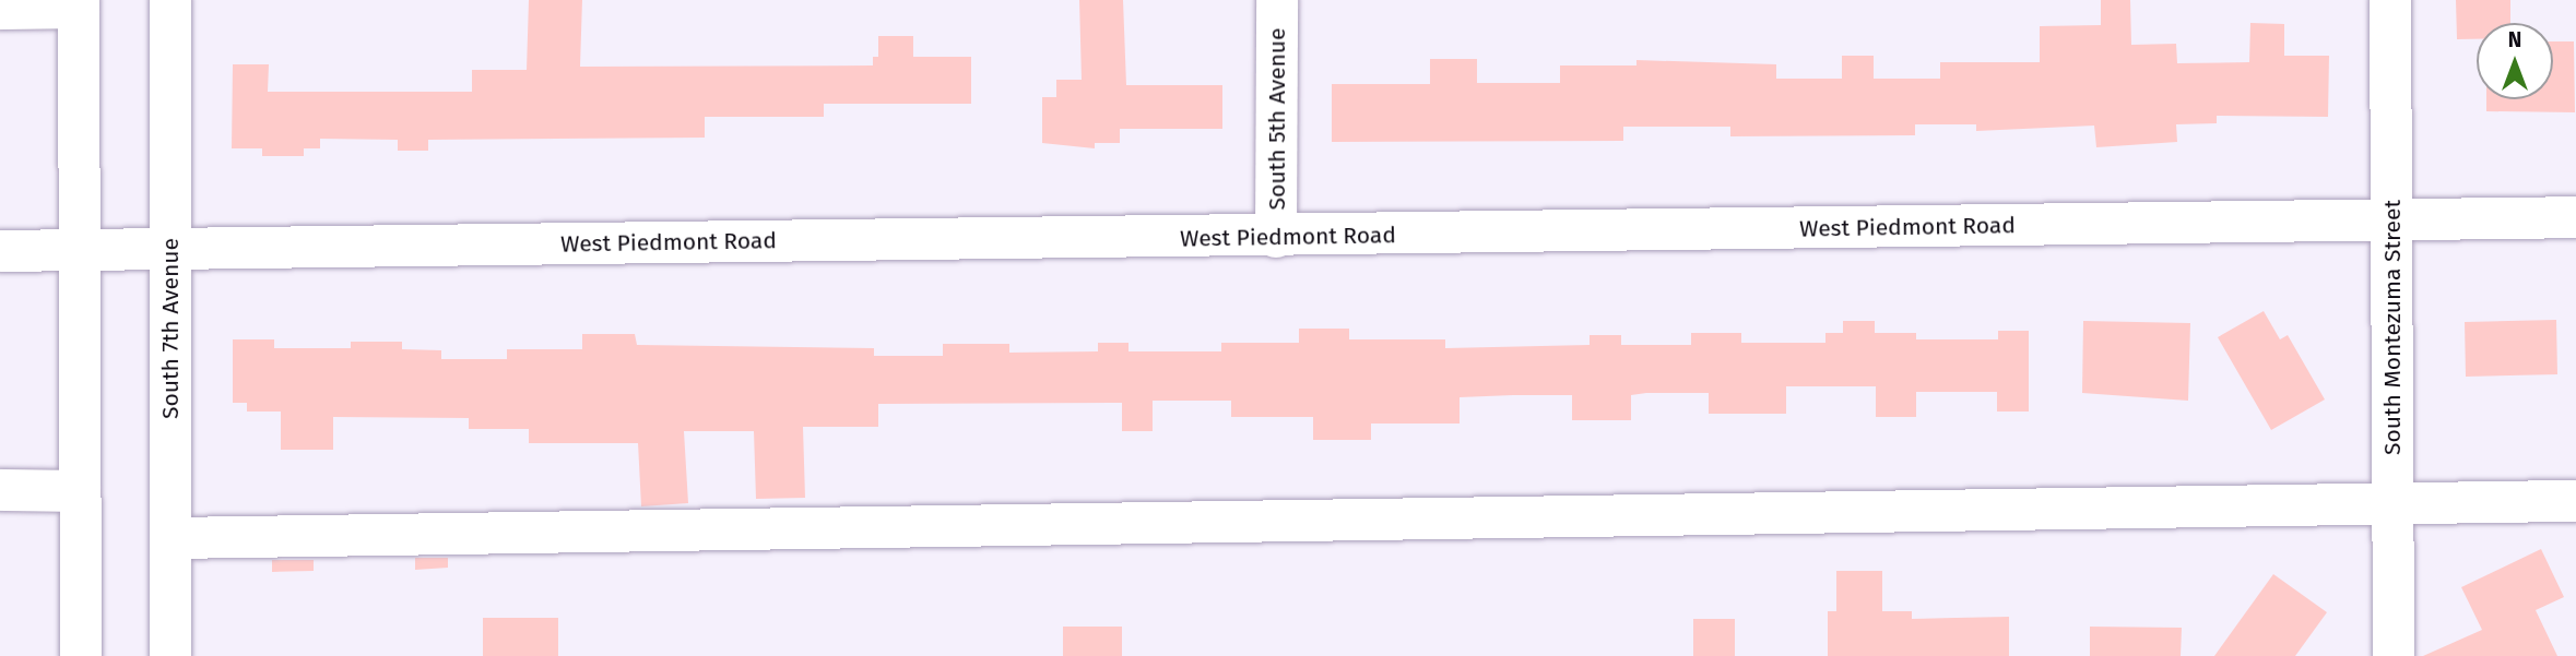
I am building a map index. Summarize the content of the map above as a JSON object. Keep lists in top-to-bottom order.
{
  "streets": {
    "street": [
      "South 5th Avenue",
      "West Piedmont Road",
      "South Montezuma Street",
      "South 7th Avenue"
    ]
  },
  "crossings": [
    ["South 5th Avenue", "West Piedmont Road"],
    ["West Piedmont Road", "South Montezuma Street"],
    ["West Piedmont Road", "South 7th Avenue"]
  ],
  "north": "top"
}
